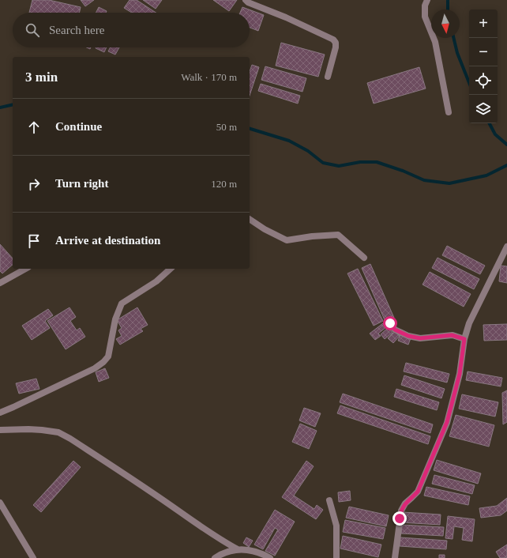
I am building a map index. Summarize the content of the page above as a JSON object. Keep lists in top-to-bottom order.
{
  "north": "bottom",
  "page": {
    "map_buttons": ["+", "−"],
    "search": "Search here",
    "heading": ["3 min", "Walk · 170 m"],
    "list": [
      ["Continue", "50 m"],
      ["Turn right", "120 m"],
      "Arrive at destination"
    ]
  }
}
